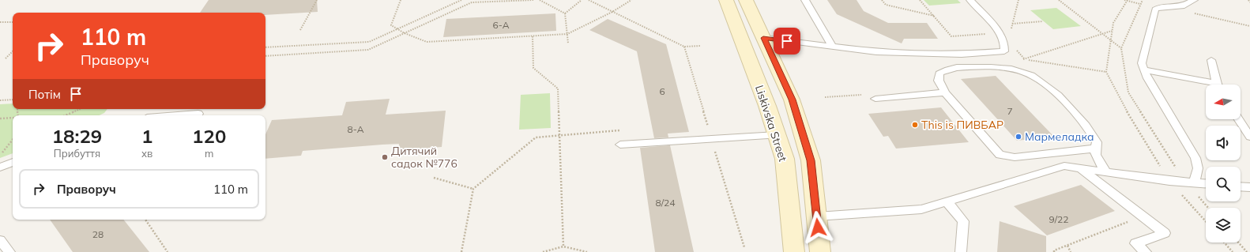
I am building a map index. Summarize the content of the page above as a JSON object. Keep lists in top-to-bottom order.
{
  "streets": {
    "street": ["Liskivska Street"]
  },
  "places": ["This is ПИВБАР", "Мармеладка", "Дитячий садок №776"],
  "house_numbers": [
    "6-А",
    "6",
    "7",
    "8-А",
    "8/24",
    "9/22",
    "28"
  ],
  "north": "left",
  "page": {
    "turn": ["110 m", "Праворуч"],
    "then": "Потім",
    "eta": [
      "18:29",
      "Прибуття",
      "1",
      "хв",
      "120",
      "m"
    ],
    "list": [
      {
        "name": "Праворуч",
        "value": "110 m"
      }
    ]
  }
}
